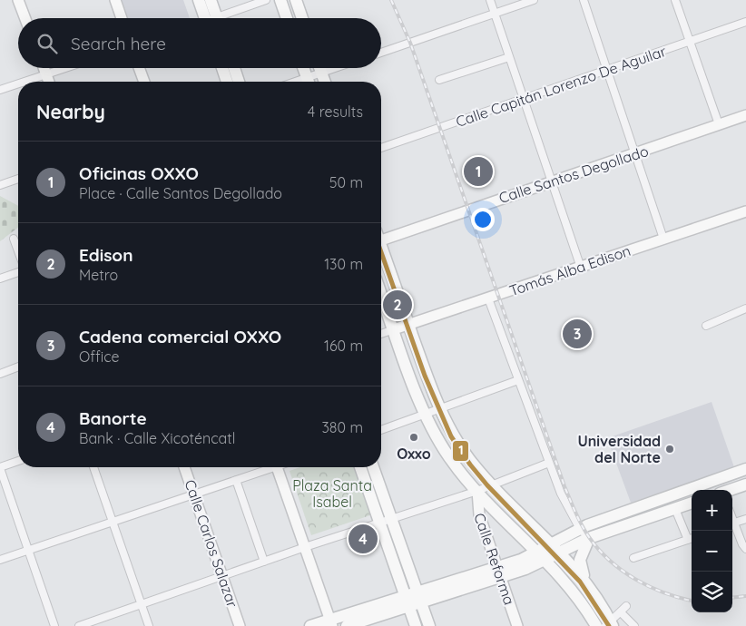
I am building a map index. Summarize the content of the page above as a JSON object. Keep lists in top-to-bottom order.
{
  "streets": {
    "street": [
      "Calle Capitán Lorenzo De Aguilar",
      "Calle Santos Degollado",
      "Tomás Alba Edison",
      "Calle Carlos Salazar",
      "Calle Reforma"
    ]
  },
  "parks": ["Plaza Santa Isabel"],
  "places": ["Oxxo", "Universidad del Norte"],
  "lines": ["transit line 1"],
  "page": {
    "search": "Search here",
    "heading": ["Nearby", "4 results"],
    "list": [
      {
        "mark": "1",
        "name": "Oficinas OXXO",
        "note": "Place · Calle Santos Degollado",
        "value": "50 m"
      },
      {
        "mark": "2",
        "name": "Edison",
        "note": "Metro",
        "value": "130 m"
      },
      {
        "mark": "3",
        "name": "Cadena comercial OXXO",
        "note": "Office",
        "value": "160 m"
      },
      {
        "mark": "4",
        "name": "Banorte",
        "note": "Bank · Calle Xicoténcatl",
        "value": "380 m"
      }
    ],
    "pins": [
      "1",
      "2",
      "3",
      "4"
    ],
    "map_buttons": ["+", "−"]
  }
}
